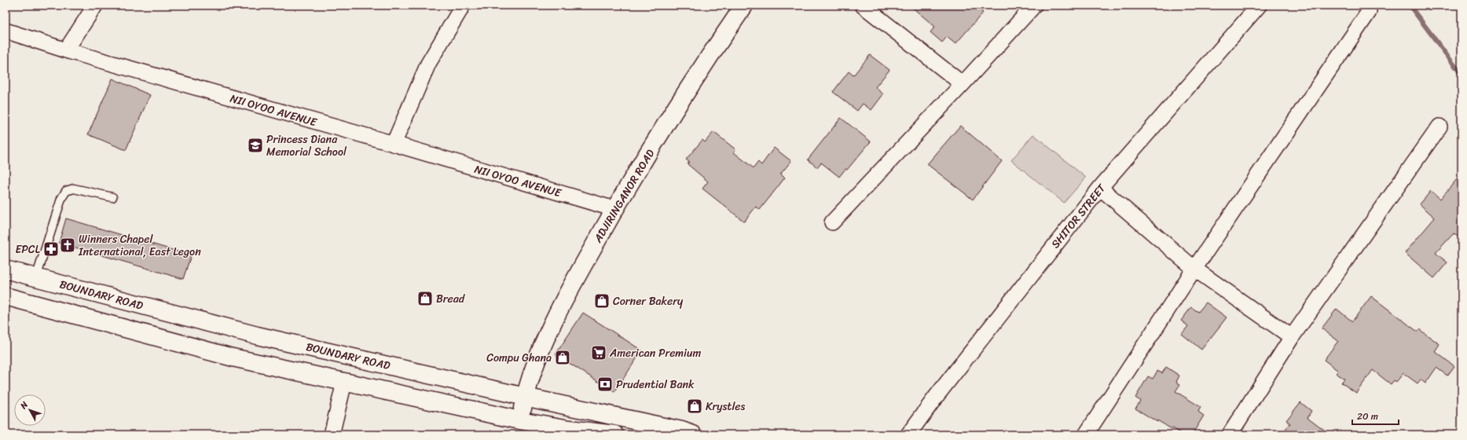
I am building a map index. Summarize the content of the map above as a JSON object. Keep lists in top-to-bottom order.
{
  "streets": {
    "main road": ["ADJIRINGANOR ROAD", "BOUNDARY ROAD"],
    "street": ["NII OYOO AVENUE", "SHITOR STREET"]
  },
  "crossings": [
    ["NII OYOO AVENUE", "ADJIRINGANOR ROAD"],
    ["ADJIRINGANOR ROAD", "BOUNDARY ROAD"]
  ],
  "places": {
    "school or university": ["Princess Diana Memorial School"],
    "church": ["Winners Chapel International, East Legon"],
    "pharmacy": ["EPCL"],
    "shop": [
      "Bread",
      "Corner Bakery",
      "Compu Ghana",
      "Krystles"
    ],
    "supermarket": ["American Premium"],
    "bank": ["Prudential Bank"]
  },
  "scale_bar": "20 m",
  "north": "top left"
}
